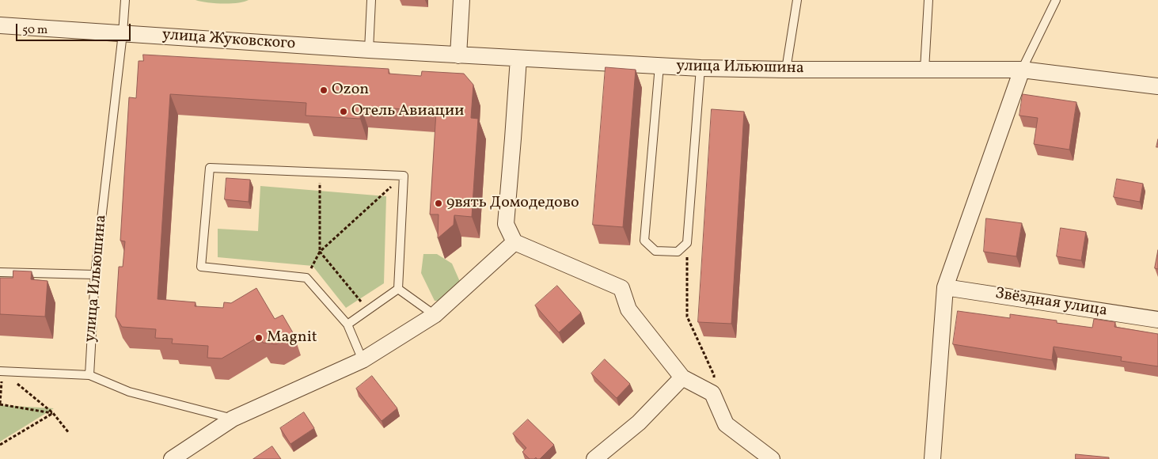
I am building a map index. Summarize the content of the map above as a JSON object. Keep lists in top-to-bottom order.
{
  "streets": {
    "street": ["улица Жуковского", "улица Ильюшина", "Звёздная улица"]
  },
  "crossings": [
    ["улица Жуковского", "улица Ильюшина"]
  ],
  "places": [
    "Ozon",
    "Отель Авиации",
    "9вять Домодедово",
    "Magnit"
  ],
  "scale_bar": "50 m"
}
